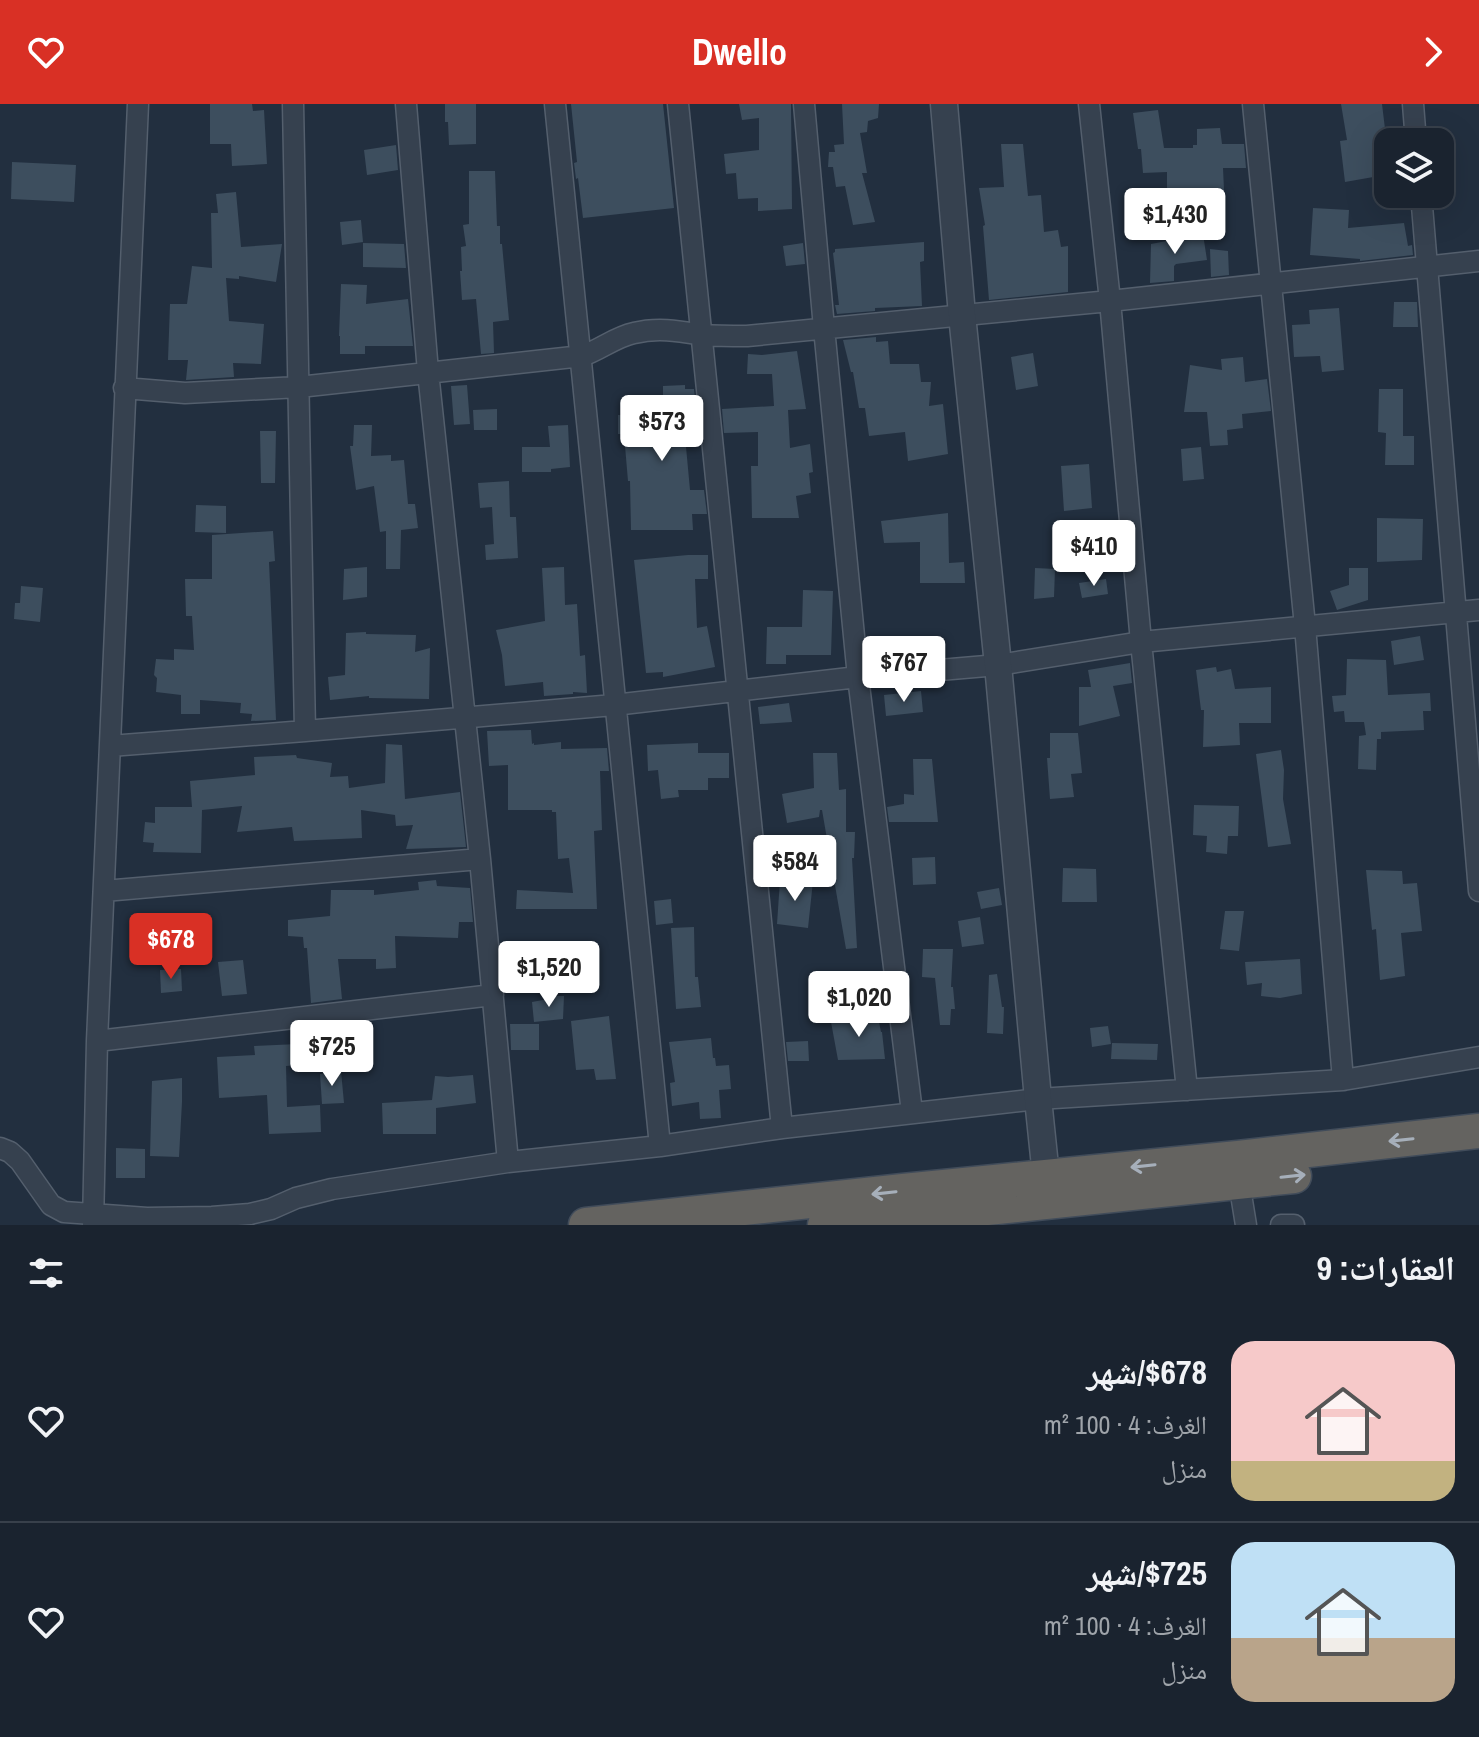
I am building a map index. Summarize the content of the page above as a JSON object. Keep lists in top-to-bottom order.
{
  "page": {
    "header": "Dwello",
    "price": [
      "$1,430",
      "$573",
      "$410",
      "$767",
      "$584",
      "$678",
      "$1,520",
      "$1,020",
      "$725"
    ],
    "heading": "العقارات: 9",
    "list": [
      {
        "name": "$678/شهر",
        "note": "الغرف: 4 · 100 m² · منزل"
      },
      {
        "name": "$725/شهر",
        "note": "الغرف: 4 · 100 m² · منزل"
      }
    ]
  }
}
